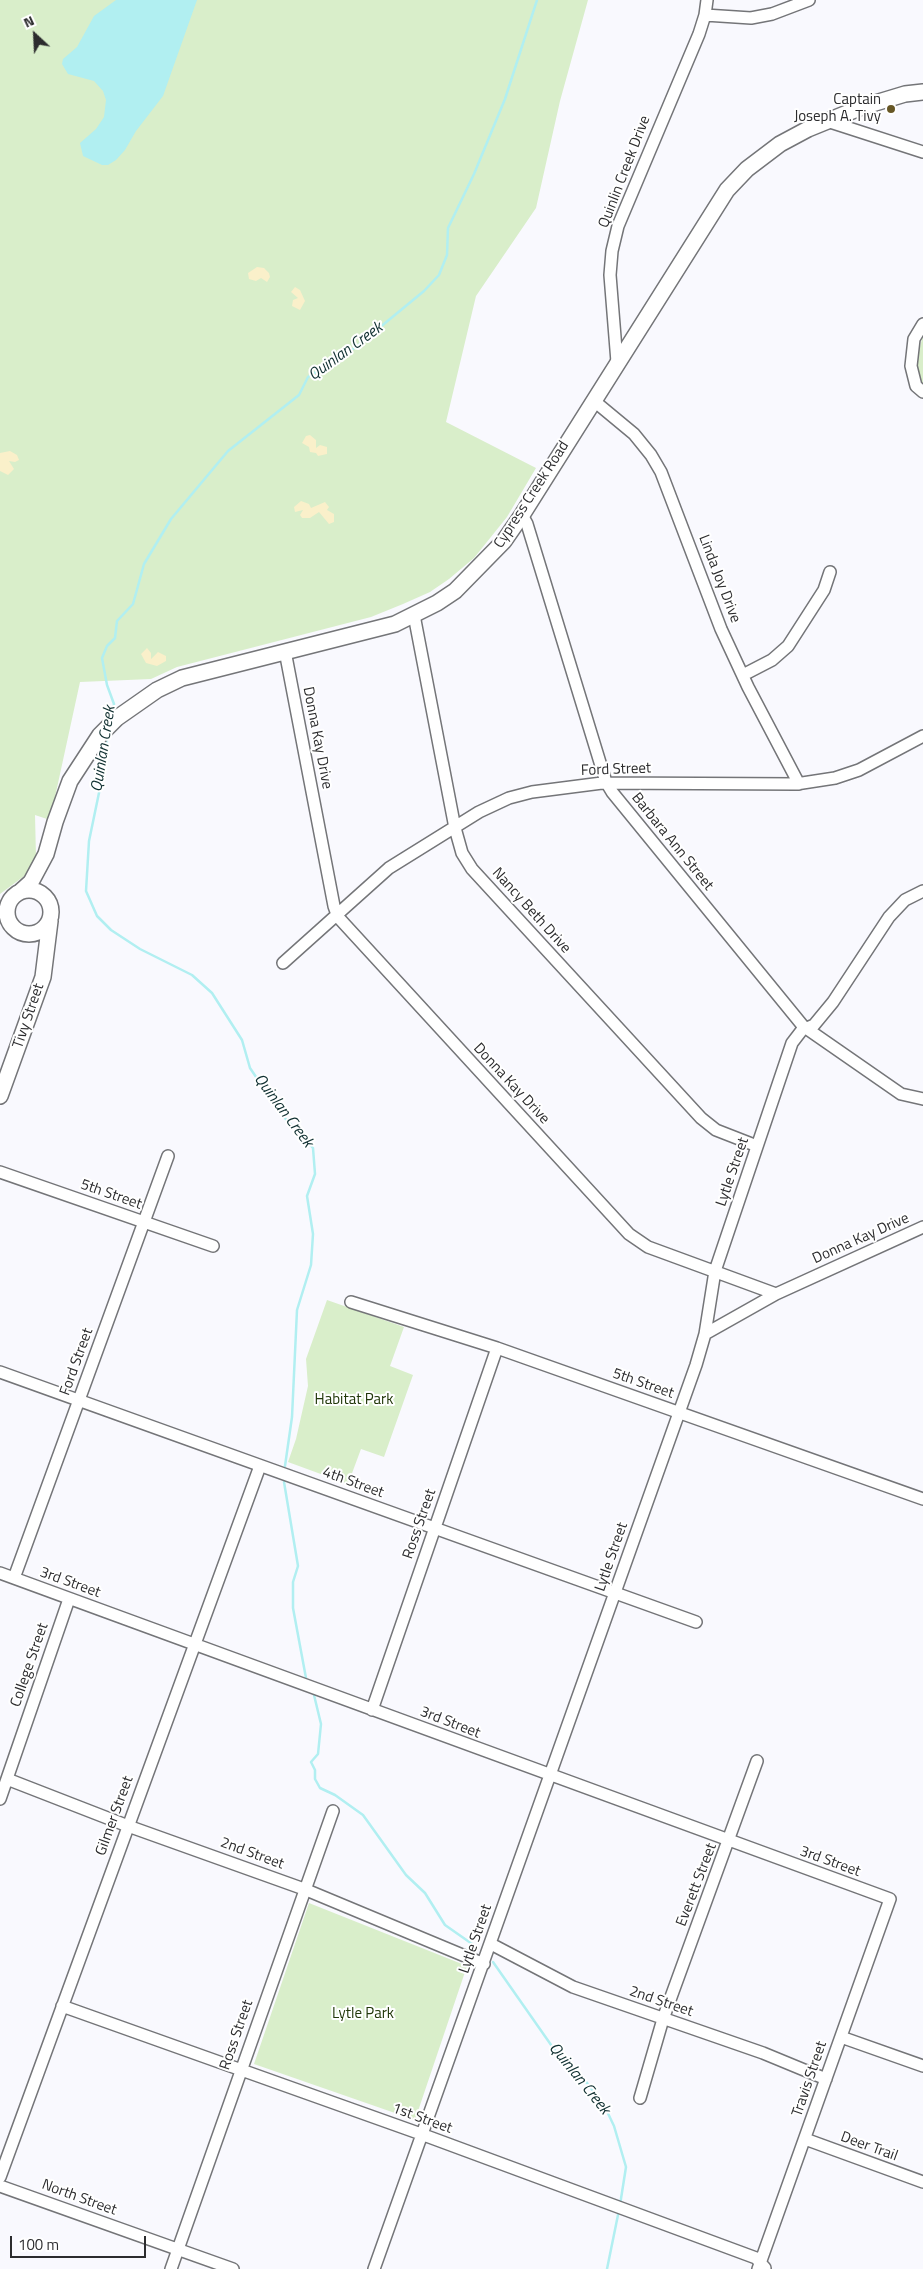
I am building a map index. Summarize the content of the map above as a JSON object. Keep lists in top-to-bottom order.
{
  "streets": {
    "main road": ["Cypress Creek Road", "Tivy Street"],
    "street": [
      "Quinlin Creek Drive",
      "Linda Joy Drive",
      "Donna Kay Drive",
      "Ford Street",
      "Barbara Ann Street",
      "Nancy Beth Drive",
      "Lytle Street",
      "5th Street",
      "4th Street",
      "Ross Street",
      "3rd Street",
      "College Street",
      "Gilmer Street",
      "2nd Street",
      "Everett Street",
      "Travis Street",
      "1st Street",
      "Deer Trail",
      "North Street"
    ]
  },
  "crossings": [
    ["Quinlin Creek Drive", "Cypress Creek Road"],
    ["Cypress Creek Road", "Linda Joy Drive"],
    ["Cypress Creek Road", "Donna Kay Drive"],
    ["Cypress Creek Road", "Barbara Ann Street"],
    ["Cypress Creek Road", "Nancy Beth Drive"],
    ["Cypress Creek Road", "Tivy Street"],
    ["Linda Joy Drive", "Ford Street"],
    ["Donna Kay Drive", "Ford Street"],
    ["Donna Kay Drive", "Lytle Street"],
    ["Ford Street", "Barbara Ann Street"],
    ["Ford Street", "Nancy Beth Drive"],
    ["Ford Street", "5th Street"],
    ["Ford Street", "4th Street"],
    ["Ford Street", "3rd Street"],
    ["Barbara Ann Street", "Lytle Street"],
    ["Nancy Beth Drive", "Lytle Street"],
    ["Lytle Street", "5th Street"],
    ["Lytle Street", "4th Street"],
    ["Lytle Street", "3rd Street"],
    ["Lytle Street", "2nd Street"],
    ["Lytle Street", "1st Street"],
    ["5th Street", "Ross Street"],
    ["4th Street", "Ross Street"],
    ["4th Street", "Gilmer Street"],
    ["Ross Street", "3rd Street"],
    ["Ross Street", "2nd Street"],
    ["Ross Street", "1st Street"],
    ["Ross Street", "North Street"],
    ["3rd Street", "College Street"],
    ["3rd Street", "Gilmer Street"],
    ["3rd Street", "Everett Street"],
    ["3rd Street", "Travis Street"],
    ["College Street", "2nd Street"],
    ["Gilmer Street", "2nd Street"],
    ["Gilmer Street", "1st Street"],
    ["2nd Street", "Everett Street"],
    ["2nd Street", "Travis Street"],
    ["Travis Street", "1st Street"],
    ["Travis Street", "Deer Trail"]
  ],
  "water": ["Quinlan Creek"],
  "parks": ["Habitat Park", "Lytle Park"],
  "places": ["Captain Joseph A. Tivy"],
  "scale_bar": "100 m",
  "north": "top left"
}
